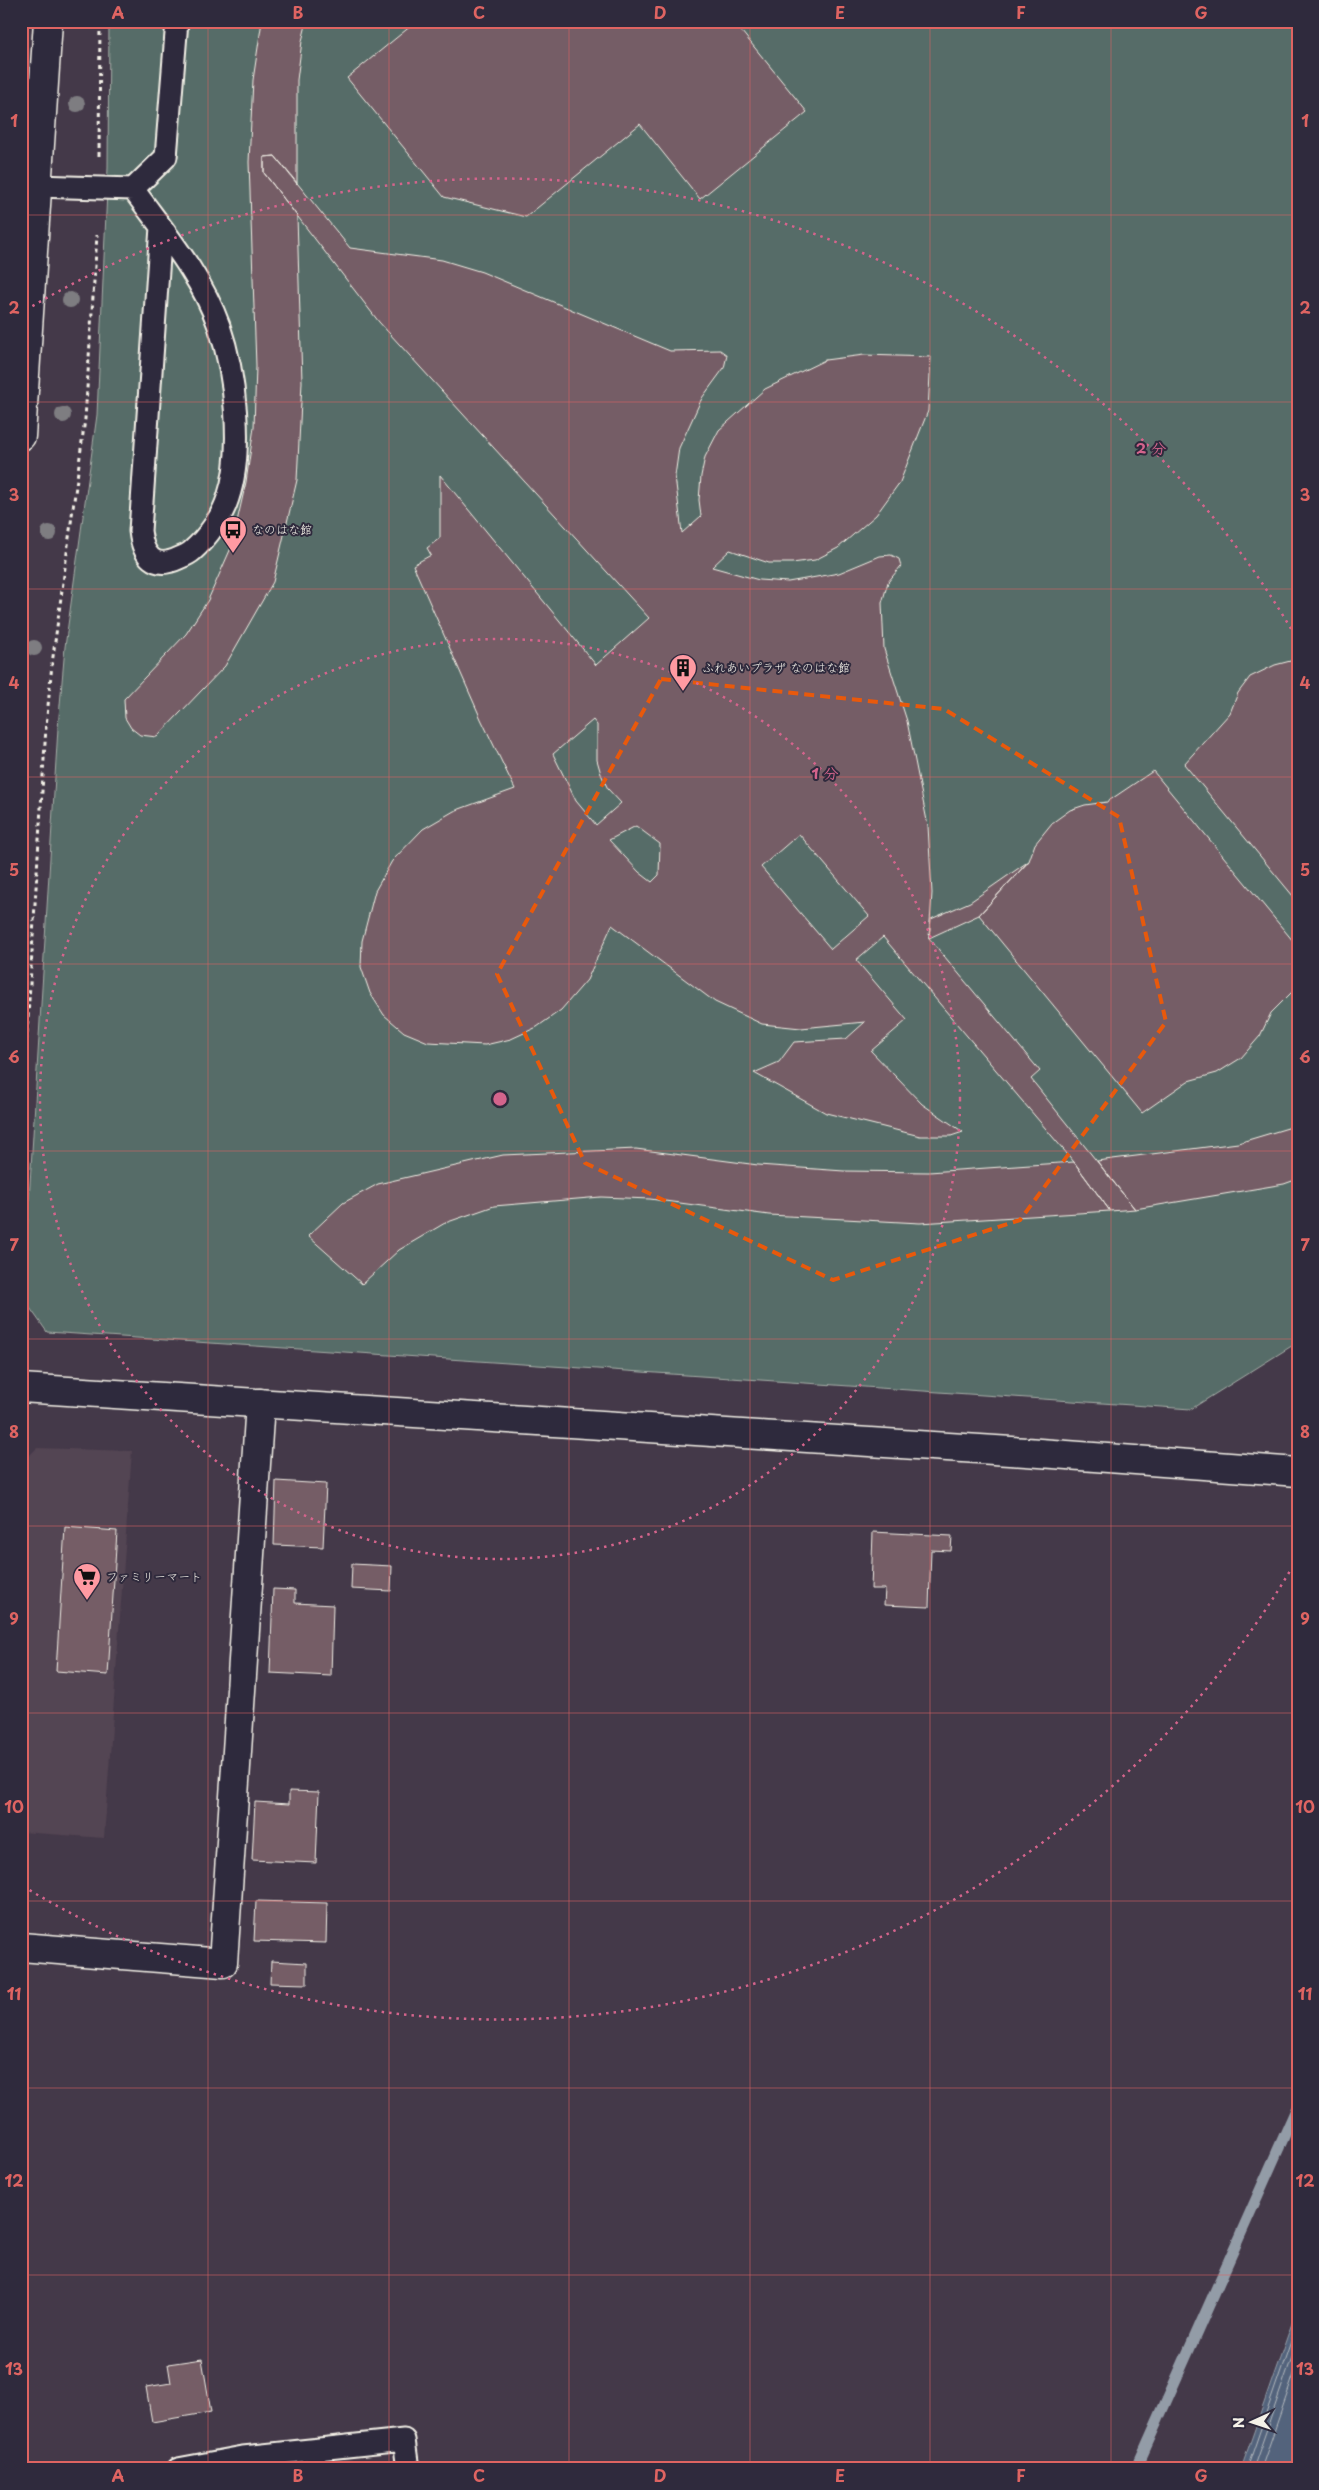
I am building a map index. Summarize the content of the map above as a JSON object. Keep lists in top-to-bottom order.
{
  "places": {
    "bus stop": ["なのはな館"],
    "building": ["ふれあいプラザ なのはな館"],
    "supermarket": ["ファミリーマート"]
  },
  "north": "left",
  "grid": {
    "columns": [
      "A",
      "B",
      "C",
      "D",
      "E",
      "F",
      "G"
    ],
    "rows": [
      "1",
      "2",
      "3",
      "4",
      "5",
      "6",
      "7",
      "8",
      "9",
      "10",
      "11",
      "12",
      "13"
    ]
  },
  "rings": ["2 分", "1 分"]
}
